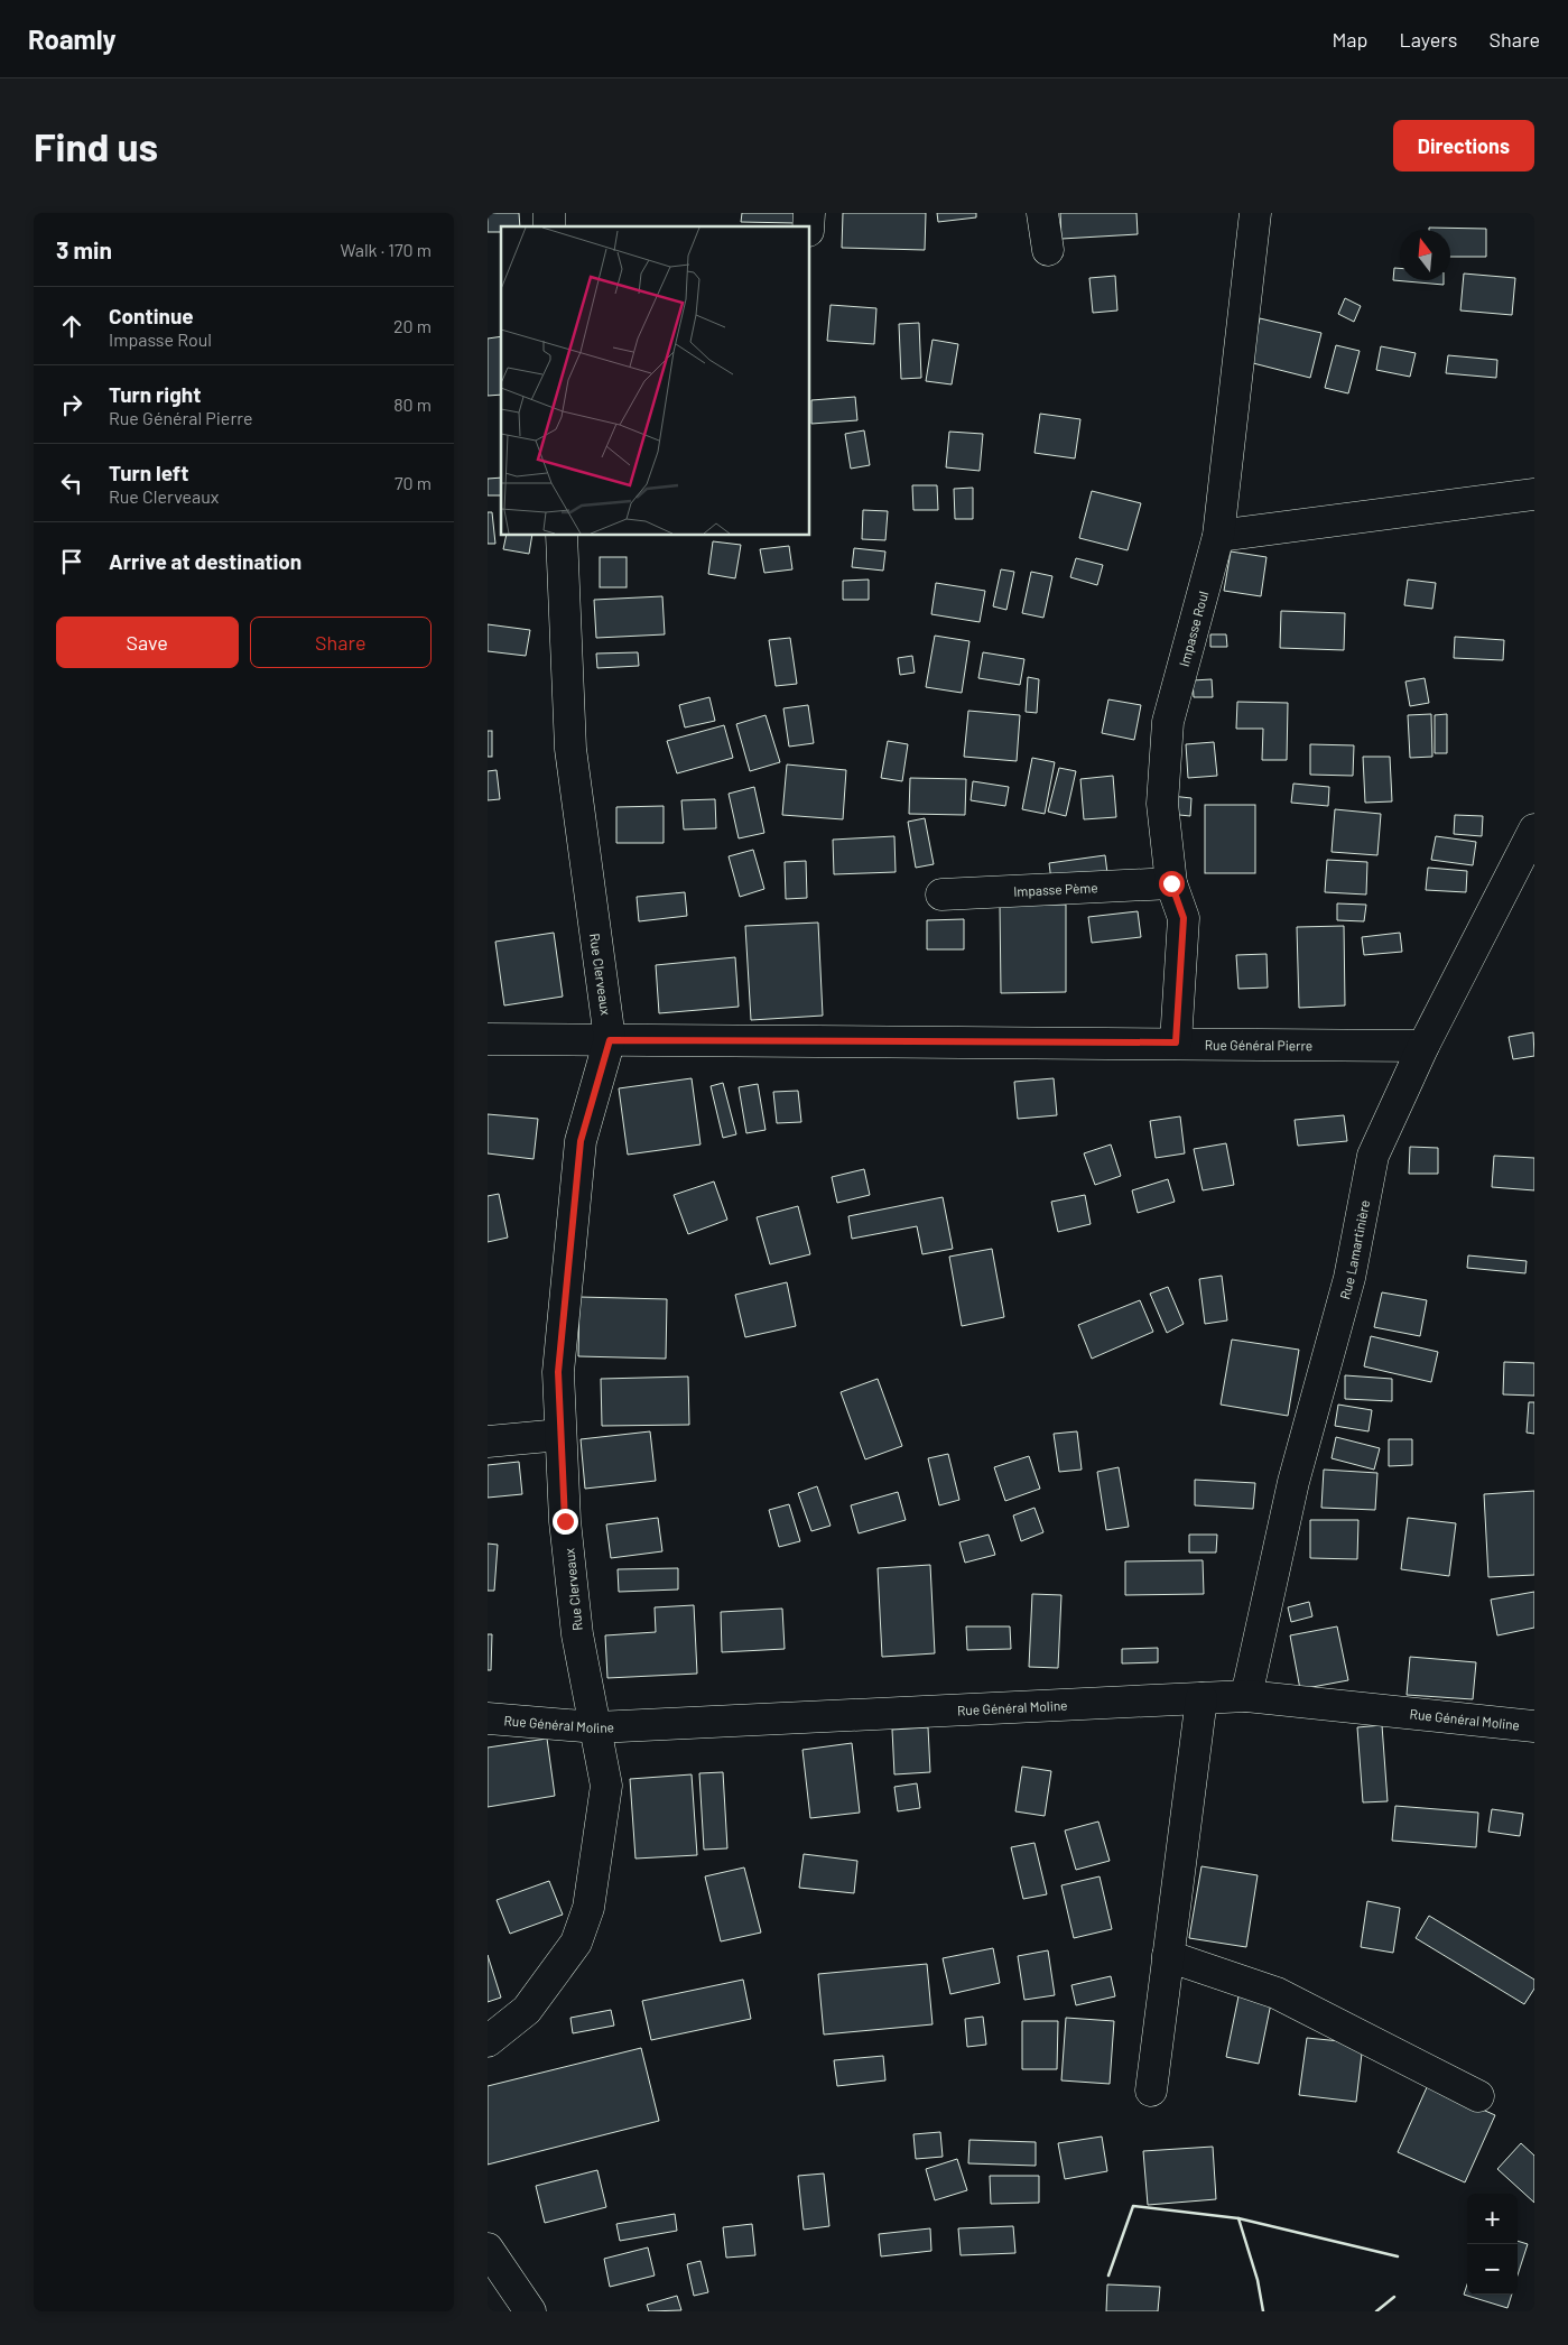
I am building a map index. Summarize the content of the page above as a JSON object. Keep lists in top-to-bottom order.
{
  "streets": {
    "street": [
      "Impasse Roul",
      "Impasse Pème",
      "Rue Clerveaux",
      "Rue Général Pierre",
      "Rue Lamartinière",
      "Rue Général Moline"
    ]
  },
  "crossings": [
    ["Impasse Roul", "Impasse Pème"],
    ["Impasse Roul", "Rue Général Pierre"],
    ["Rue Clerveaux", "Rue Général Pierre"],
    ["Rue Clerveaux", "Rue Général Moline"],
    ["Rue Général Pierre", "Rue Lamartinière"],
    ["Rue Lamartinière", "Rue Général Moline"]
  ],
  "north": "top",
  "page": {
    "header": "Roamly",
    "nav": ["Map", "Layers", "Share"],
    "buttons": [
      "Directions",
      ["Save", "Share"]
    ],
    "title": "Find us",
    "heading": ["3 min", "Walk · 170 m"],
    "list": [
      ["Continue", "Impasse Roul", "20 m"],
      ["Turn right", "Rue Général Pierre", "80 m"],
      ["Turn left", "Rue Clerveaux", "70 m"],
      "Arrive at destination"
    ],
    "map_buttons": ["+", "−"]
  }
}
